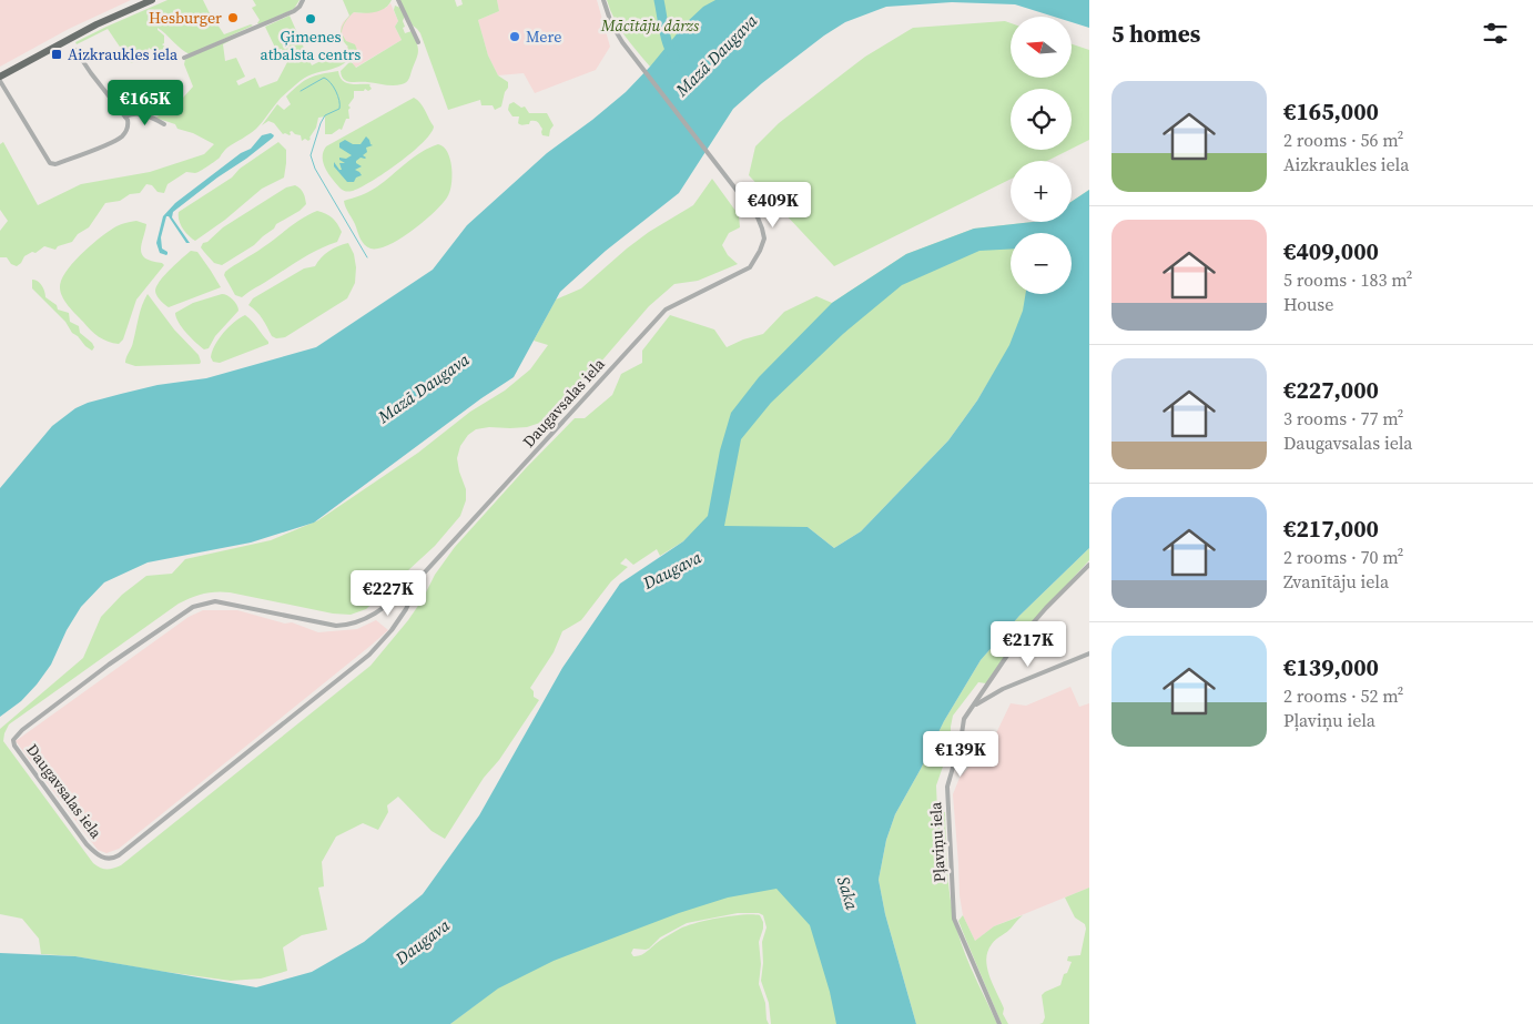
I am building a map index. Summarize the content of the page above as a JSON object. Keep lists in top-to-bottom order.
{
  "streets": {
    "street": ["Daugavsalas iela", "Pļaviņu iela"]
  },
  "water": ["Mazā Daugava", "Daugava", "Saka"],
  "parks": ["Mācītāju dārzs"],
  "places": {
    "other": ["Hesburger", "Ģimenes atbalsta centrs", "Mere"],
    "transit": ["Aizkraukles iela"]
  },
  "north": "left",
  "page": {
    "heading": "5 homes",
    "map_buttons": ["+", "−"],
    "list": [
      {
        "name": "€165,000",
        "note": "2 rooms · 56 m² · Aizkraukles iela"
      },
      {
        "name": "€409,000",
        "note": "5 rooms · 183 m² · House"
      },
      {
        "name": "€227,000",
        "note": "3 rooms · 77 m² · Daugavsalas iela"
      },
      {
        "name": "€217,000",
        "note": "2 rooms · 70 m² · Zvanītāju iela"
      },
      {
        "name": "€139,000",
        "note": "2 rooms · 52 m² · Pļaviņu iela"
      }
    ],
    "price": [
      "€165K",
      "€409K",
      "€227K",
      "€217K",
      "€139K"
    ]
  }
}
